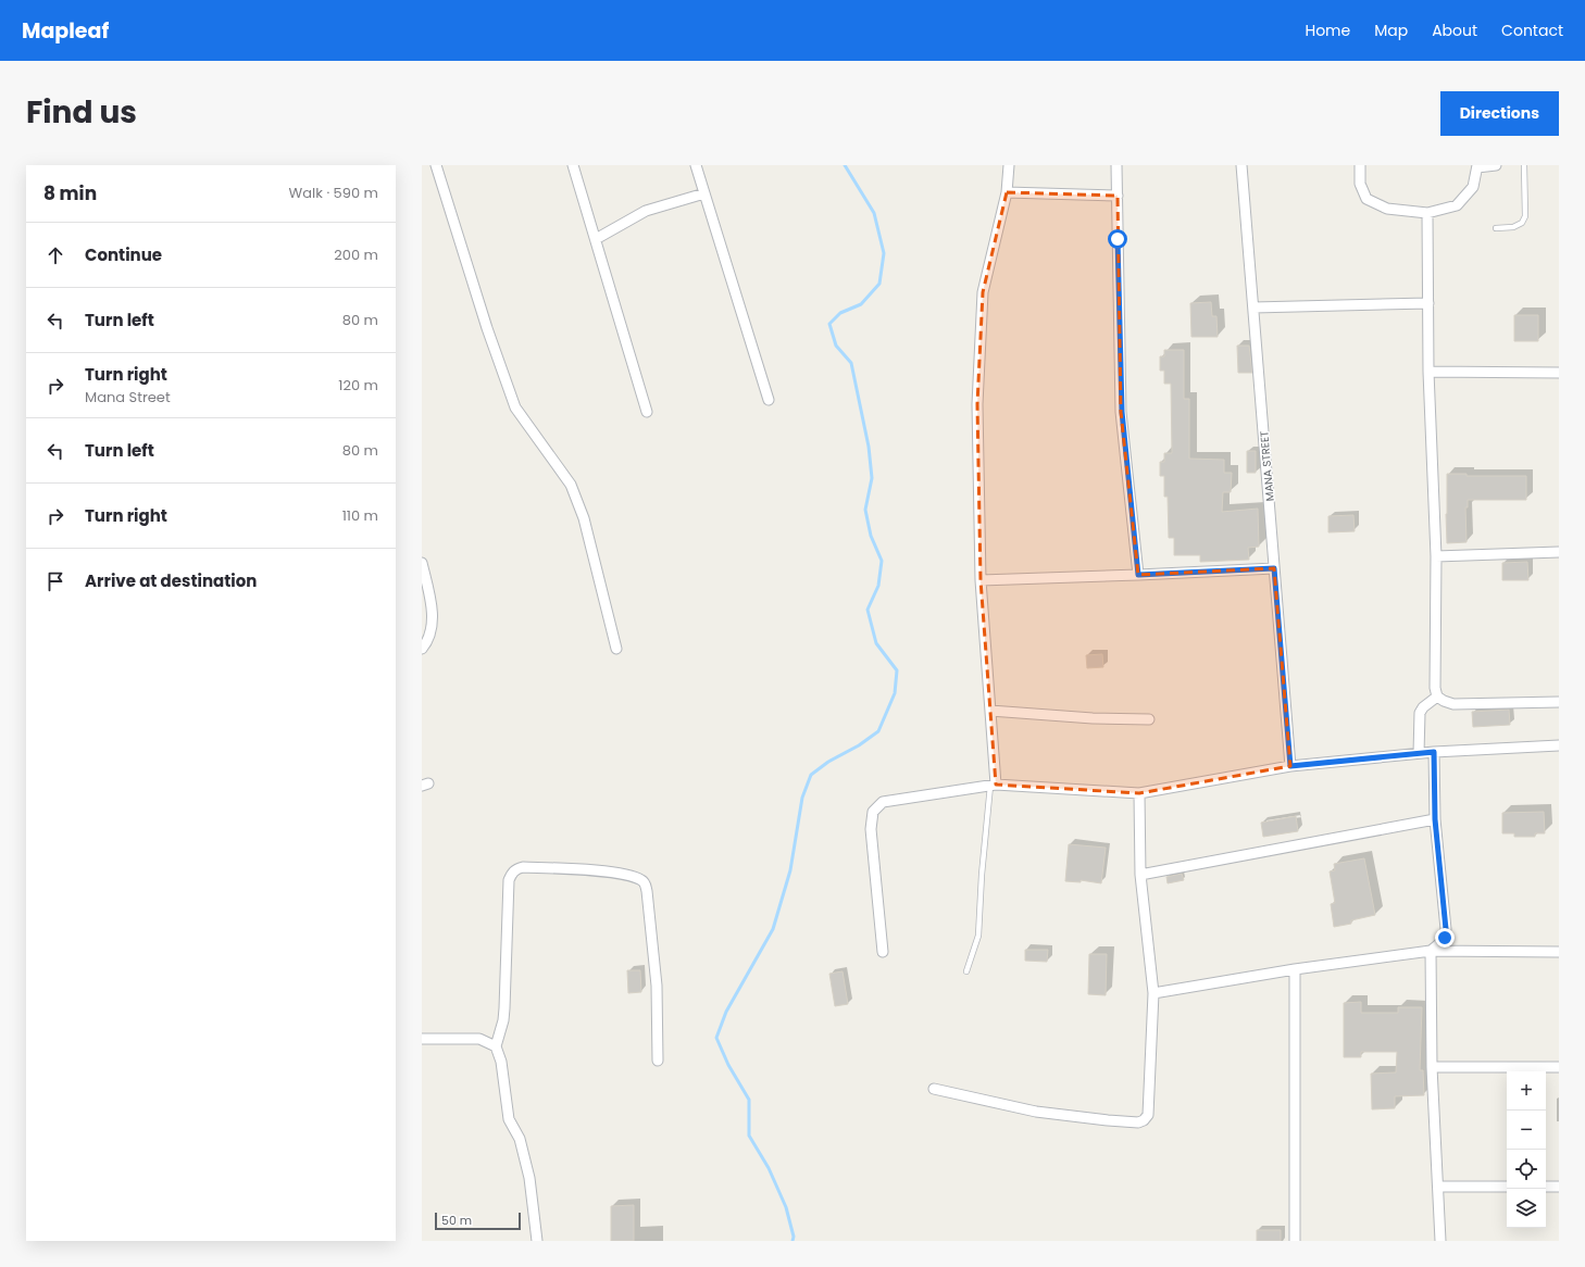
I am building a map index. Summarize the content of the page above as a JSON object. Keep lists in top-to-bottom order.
{
  "streets": {
    "street": ["MANA STREET"]
  },
  "scale_bar": "50 m",
  "page": {
    "header": "Mapleaf",
    "nav": [
      "Home",
      "Map",
      "About",
      "Contact"
    ],
    "title": "Find us",
    "buttons": "Directions",
    "heading": ["8 min", "Walk · 590 m"],
    "list": [
      ["Continue", "200 m"],
      ["Turn left", "80 m"],
      ["Turn right", "Mana Street", "120 m"],
      ["Turn left", "80 m"],
      ["Turn right", "110 m"],
      "Arrive at destination"
    ],
    "map_buttons": ["+", "−"],
    "scale": "50 m"
  }
}
